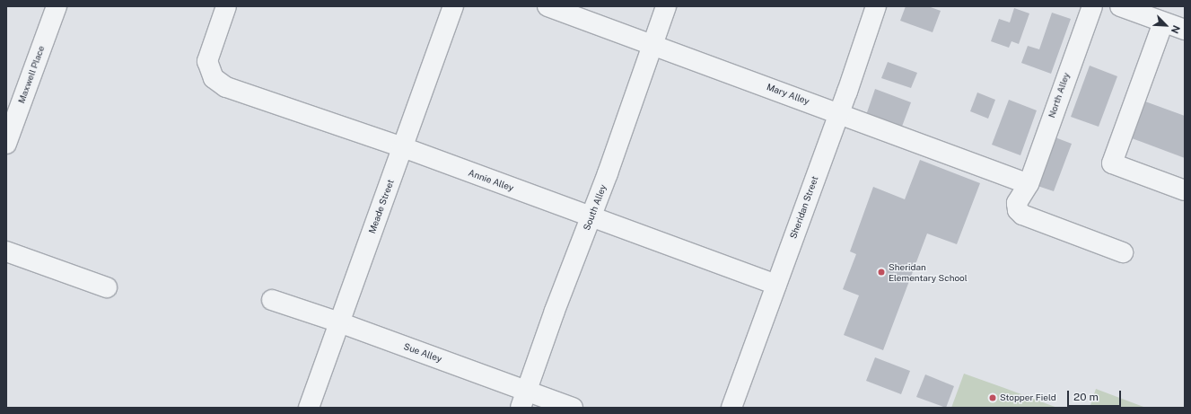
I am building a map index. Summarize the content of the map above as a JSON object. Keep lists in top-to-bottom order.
{
  "streets": {
    "street": [
      "Maxwell Place",
      "Mary Alley",
      "North Alley",
      "Annie Alley",
      "Meade Street",
      "South Alley",
      "Sheridan Street",
      "Sue Alley"
    ]
  },
  "crossings": [
    ["Mary Alley", "North Alley"],
    ["Mary Alley", "South Alley"],
    ["Mary Alley", "Sheridan Street"],
    ["Annie Alley", "Meade Street"],
    ["Annie Alley", "South Alley"],
    ["Annie Alley", "Sheridan Street"],
    ["Meade Street", "Sue Alley"],
    ["South Alley", "Sue Alley"]
  ],
  "places": ["Sheridan Elementary School", "Stopper Field"],
  "scale_bar": "20 m",
  "north": "bottom right"
}
